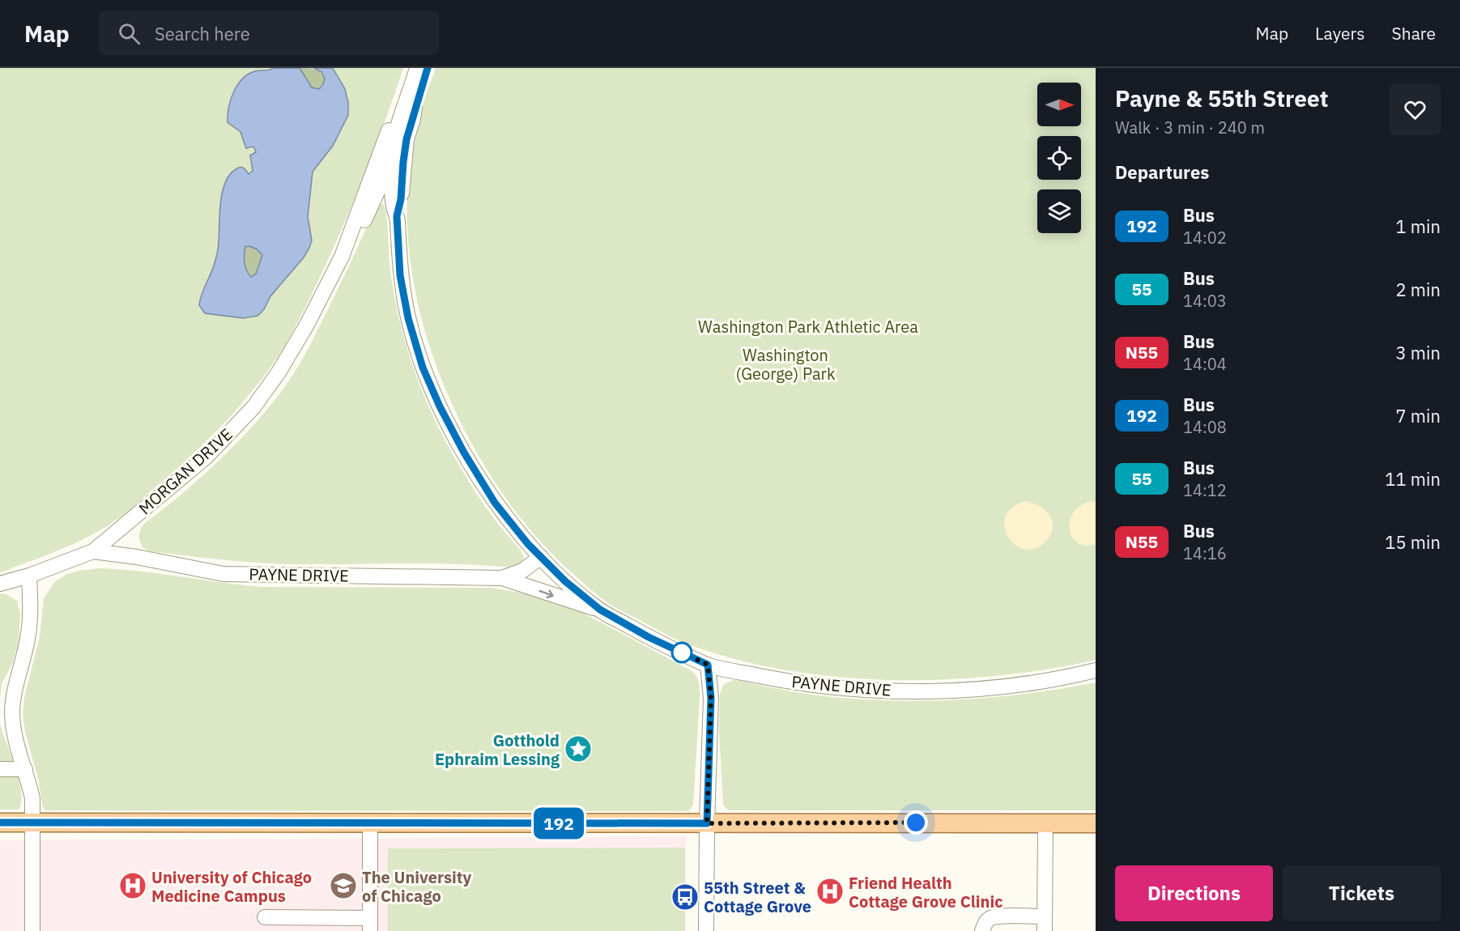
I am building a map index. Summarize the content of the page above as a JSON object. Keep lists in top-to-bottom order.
{
  "streets": {
    "street": ["MORGAN DRIVE", "PAYNE DRIVE"]
  },
  "crossings": [
    ["MORGAN DRIVE", "PAYNE DRIVE"]
  ],
  "parks": ["Washington Park Athletic Area", "Washington (George) Park"],
  "places": {
    "place": ["Gotthold Ephraim Lessing"],
    "hospital": ["University of Chicago Medicine Campus", "Friend Health Cottage Grove Clinic"],
    "school or university": ["The University of Chicago"],
    "bus stop": ["55th Street & Cottage Grove"]
  },
  "lines": ["bus line 192"],
  "north": "right",
  "page": {
    "header": "Map",
    "search": "Search here",
    "nav": ["Map", "Layers", "Share"],
    "on_map": "192",
    "heading": [
      ["Payne & 55th Street", "Walk · 3 min · 240 m"],
      "Departures"
    ],
    "list": [
      {
        "mark": "192",
        "name": "Bus",
        "note": "14:02",
        "value": "1 min"
      },
      {
        "mark": "55",
        "name": "Bus",
        "note": "14:03",
        "value": "2 min"
      },
      {
        "mark": "N55",
        "name": "Bus",
        "note": "14:04",
        "value": "3 min"
      },
      {
        "mark": "192",
        "name": "Bus",
        "note": "14:08",
        "value": "7 min"
      },
      {
        "mark": "55",
        "name": "Bus",
        "note": "14:12",
        "value": "11 min"
      },
      {
        "mark": "N55",
        "name": "Bus",
        "note": "14:16",
        "value": "15 min"
      }
    ],
    "buttons": ["Directions", "Tickets"]
  }
}
